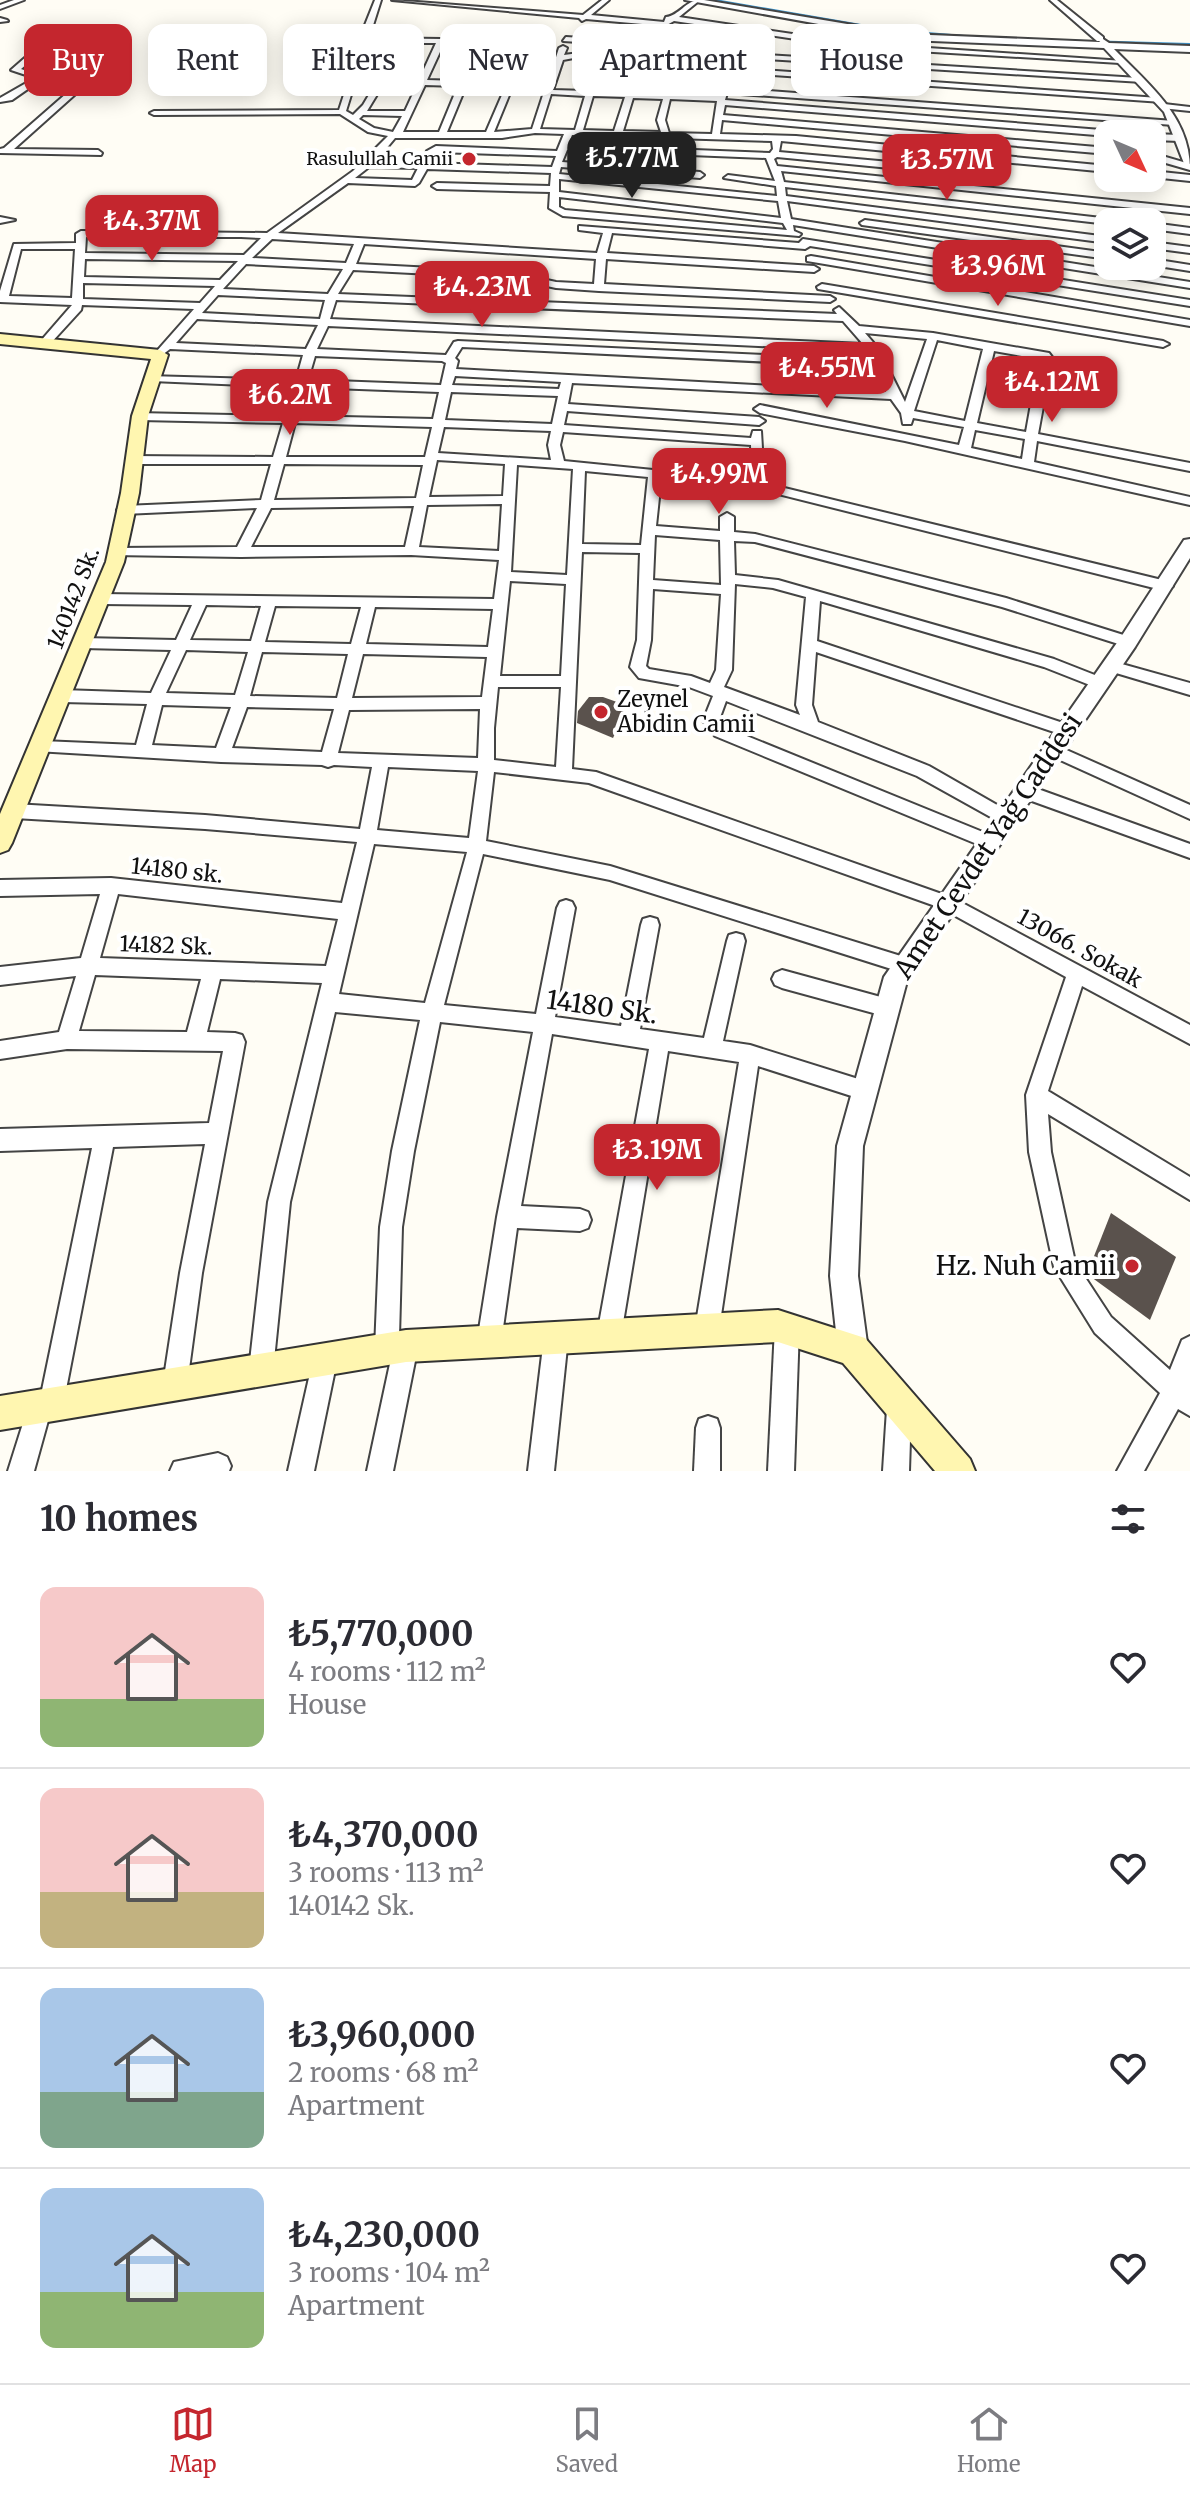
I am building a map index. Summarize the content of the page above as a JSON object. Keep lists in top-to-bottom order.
{
  "streets": {
    "main road": ["140142 Sk."],
    "street": [
      "Amet Cevdet Yağ Caddesi",
      "14180 sk.",
      "14182 Sk.",
      "13066. Sokak",
      "14180 Sk."
    ]
  },
  "crossings": [
    ["140142 Sk.", "13066. Sokak"],
    ["Amet Cevdet Yağ Caddesi", "13066. Sokak"],
    ["Amet Cevdet Yağ Caddesi", "14180 Sk."]
  ],
  "places": ["Rasulullah Camii", "Zeynel Abidin Camii", "Hz. Nuh Camii"],
  "north": "bottom right",
  "page": {
    "chip": [
      "Buy",
      "Rent",
      "Filters",
      "New",
      "Apartment",
      "House"
    ],
    "price": [
      "₺5.77M",
      "₺3.57M",
      "₺4.37M",
      "₺3.96M",
      "₺4.23M",
      "₺4.55M",
      "₺4.12M",
      "₺6.2M",
      "₺4.99M",
      "₺3.19M"
    ],
    "heading": "10 homes",
    "list": [
      {
        "name": "₺5,770,000",
        "note": "4 rooms · 112 m² · House"
      },
      {
        "name": "₺4,370,000",
        "note": "3 rooms · 113 m² · 140142 Sk."
      },
      {
        "name": "₺3,960,000",
        "note": "2 rooms · 68 m² · Apartment"
      },
      {
        "name": "₺4,230,000",
        "note": "3 rooms · 104 m² · Apartment"
      }
    ],
    "tabs": ["Map", "Saved", "Home"]
  }
}
